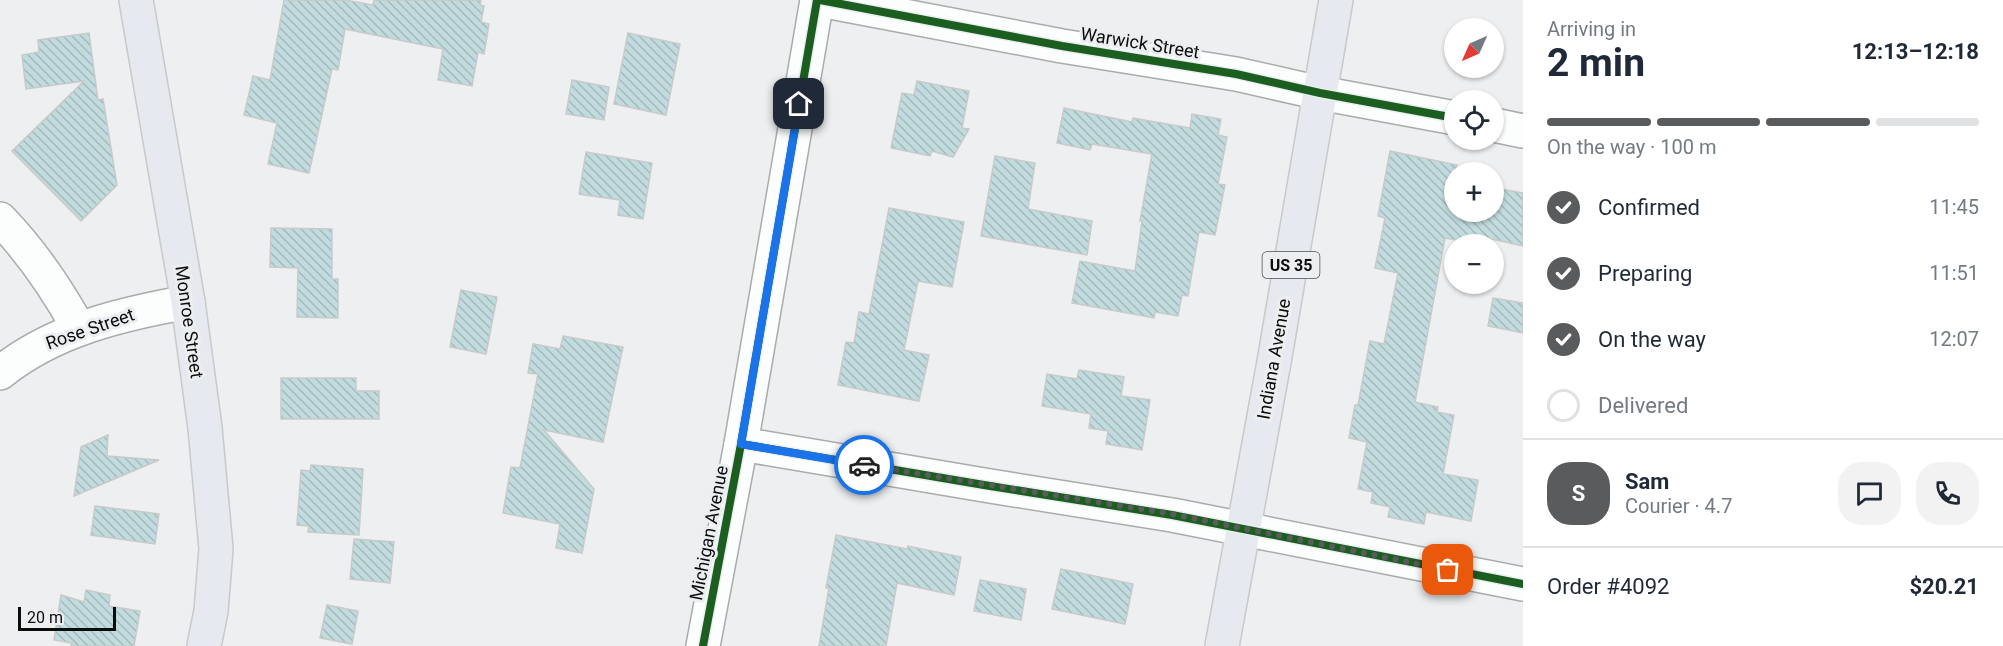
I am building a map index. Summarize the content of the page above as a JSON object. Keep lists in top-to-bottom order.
{
  "streets": {
    "main road": ["US 35", "Monroe Street", "Indiana Avenue"],
    "street": ["Warwick Street", "Rose Street", "Michigan Avenue"]
  },
  "crossings": [
    ["Warwick Street", "Indiana Avenue"],
    ["Warwick Street", "Michigan Avenue"],
    ["Monroe Street", "Rose Street"]
  ],
  "scale_bar": "20 m",
  "north": "bottom left",
  "page": {
    "heading": ["2 min", "Arriving in", "12:13–12:18"],
    "panel": [
      "Sam",
      "Courier · 4.7",
      "Order #4092",
      "$20.21"
    ],
    "map_buttons": ["+", "−"],
    "bar": "On the way · 100 m",
    "list": [
      ["Confirmed", "11:45"],
      ["Preparing", "11:51"],
      ["On the way", "12:07"],
      "Delivered"
    ],
    "round": "S",
    "scale": "20 m"
  }
}
